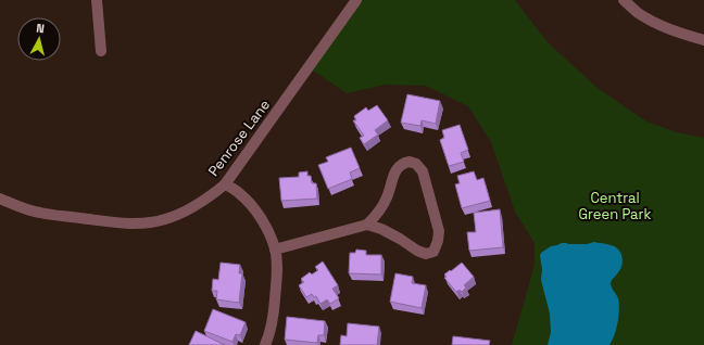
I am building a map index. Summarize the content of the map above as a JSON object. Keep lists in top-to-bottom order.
{
  "streets": {
    "street": ["Penrose Lane"]
  },
  "parks": ["Central Green Park"],
  "north": "top"
}
